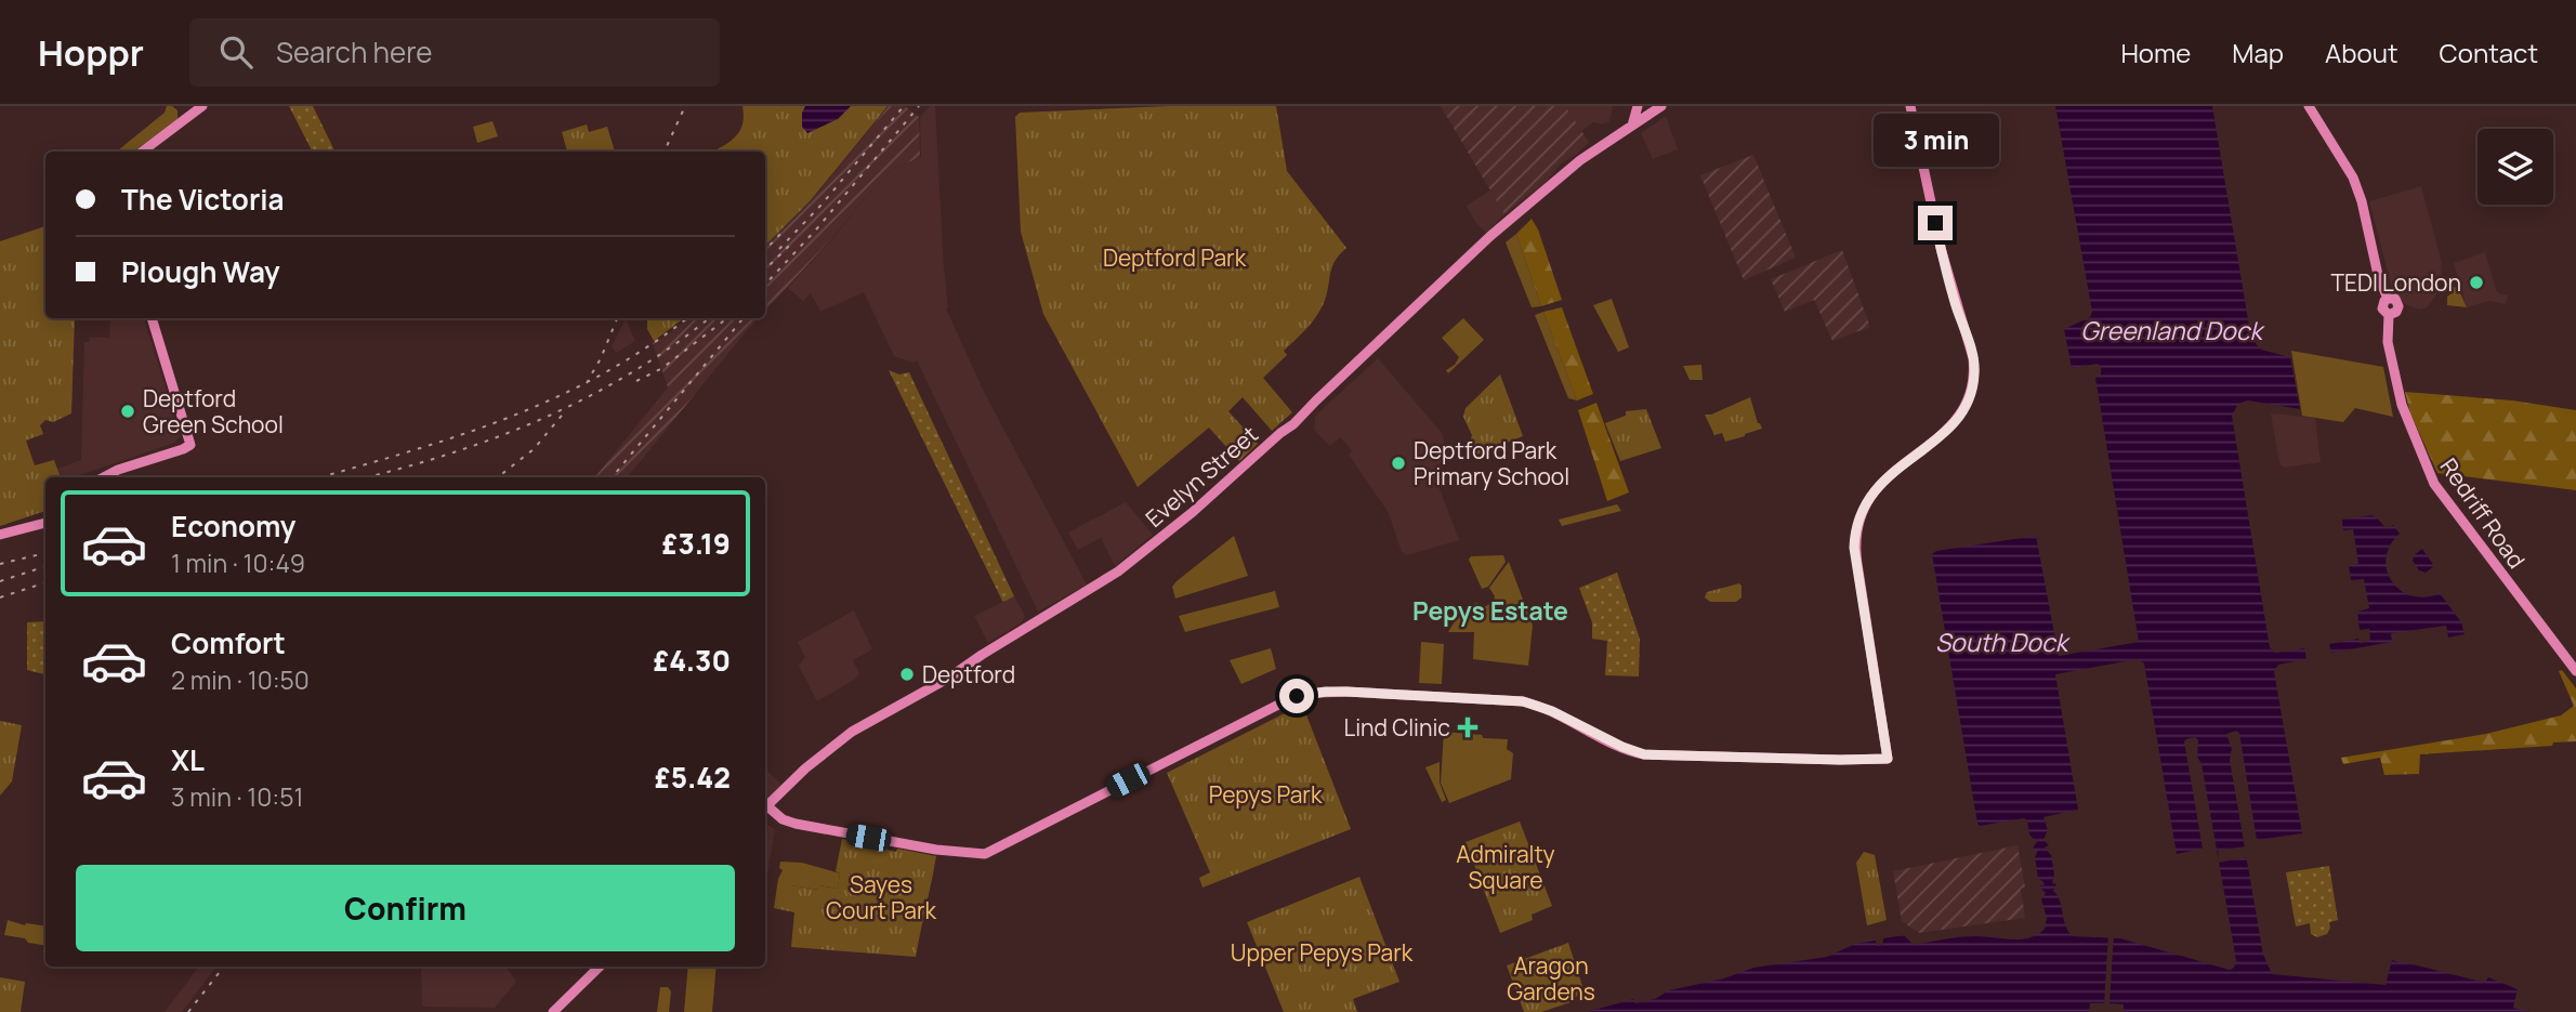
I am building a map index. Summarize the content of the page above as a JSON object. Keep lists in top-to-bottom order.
{
  "streets": {
    "main road": ["Evelyn Street", "Redriff Road"]
  },
  "districts": ["Pepys Estate"],
  "water": ["Greenland Dock", "South Dock"],
  "parks": [
    "Deptford Park",
    "Pepys Park",
    "Admiralty Square",
    "Sayes Court Park",
    "Upper Pepys Park",
    "Aragon Gardens"
  ],
  "places": {
    "other": [
      "TEDI London",
      "Deptford Green School",
      "Deptford Park Primary School",
      "Deptford"
    ],
    "health": ["Lind Clinic"]
  },
  "page": {
    "header": "Hoppr",
    "search": "Search here",
    "nav": [
      "Home",
      "Map",
      "About",
      "Contact"
    ],
    "bubble": "3 min",
    "banner": ["The Victoria", "Plough Way"],
    "list": [
      {
        "name": "Economy",
        "note": "1 min · 10:49",
        "value": "£3.19"
      },
      {
        "name": "Comfort",
        "note": "2 min · 10:50",
        "value": "£4.30"
      },
      {
        "name": "XL",
        "note": "3 min · 10:51",
        "value": "£5.42"
      }
    ],
    "buttons": "Confirm"
  }
}
